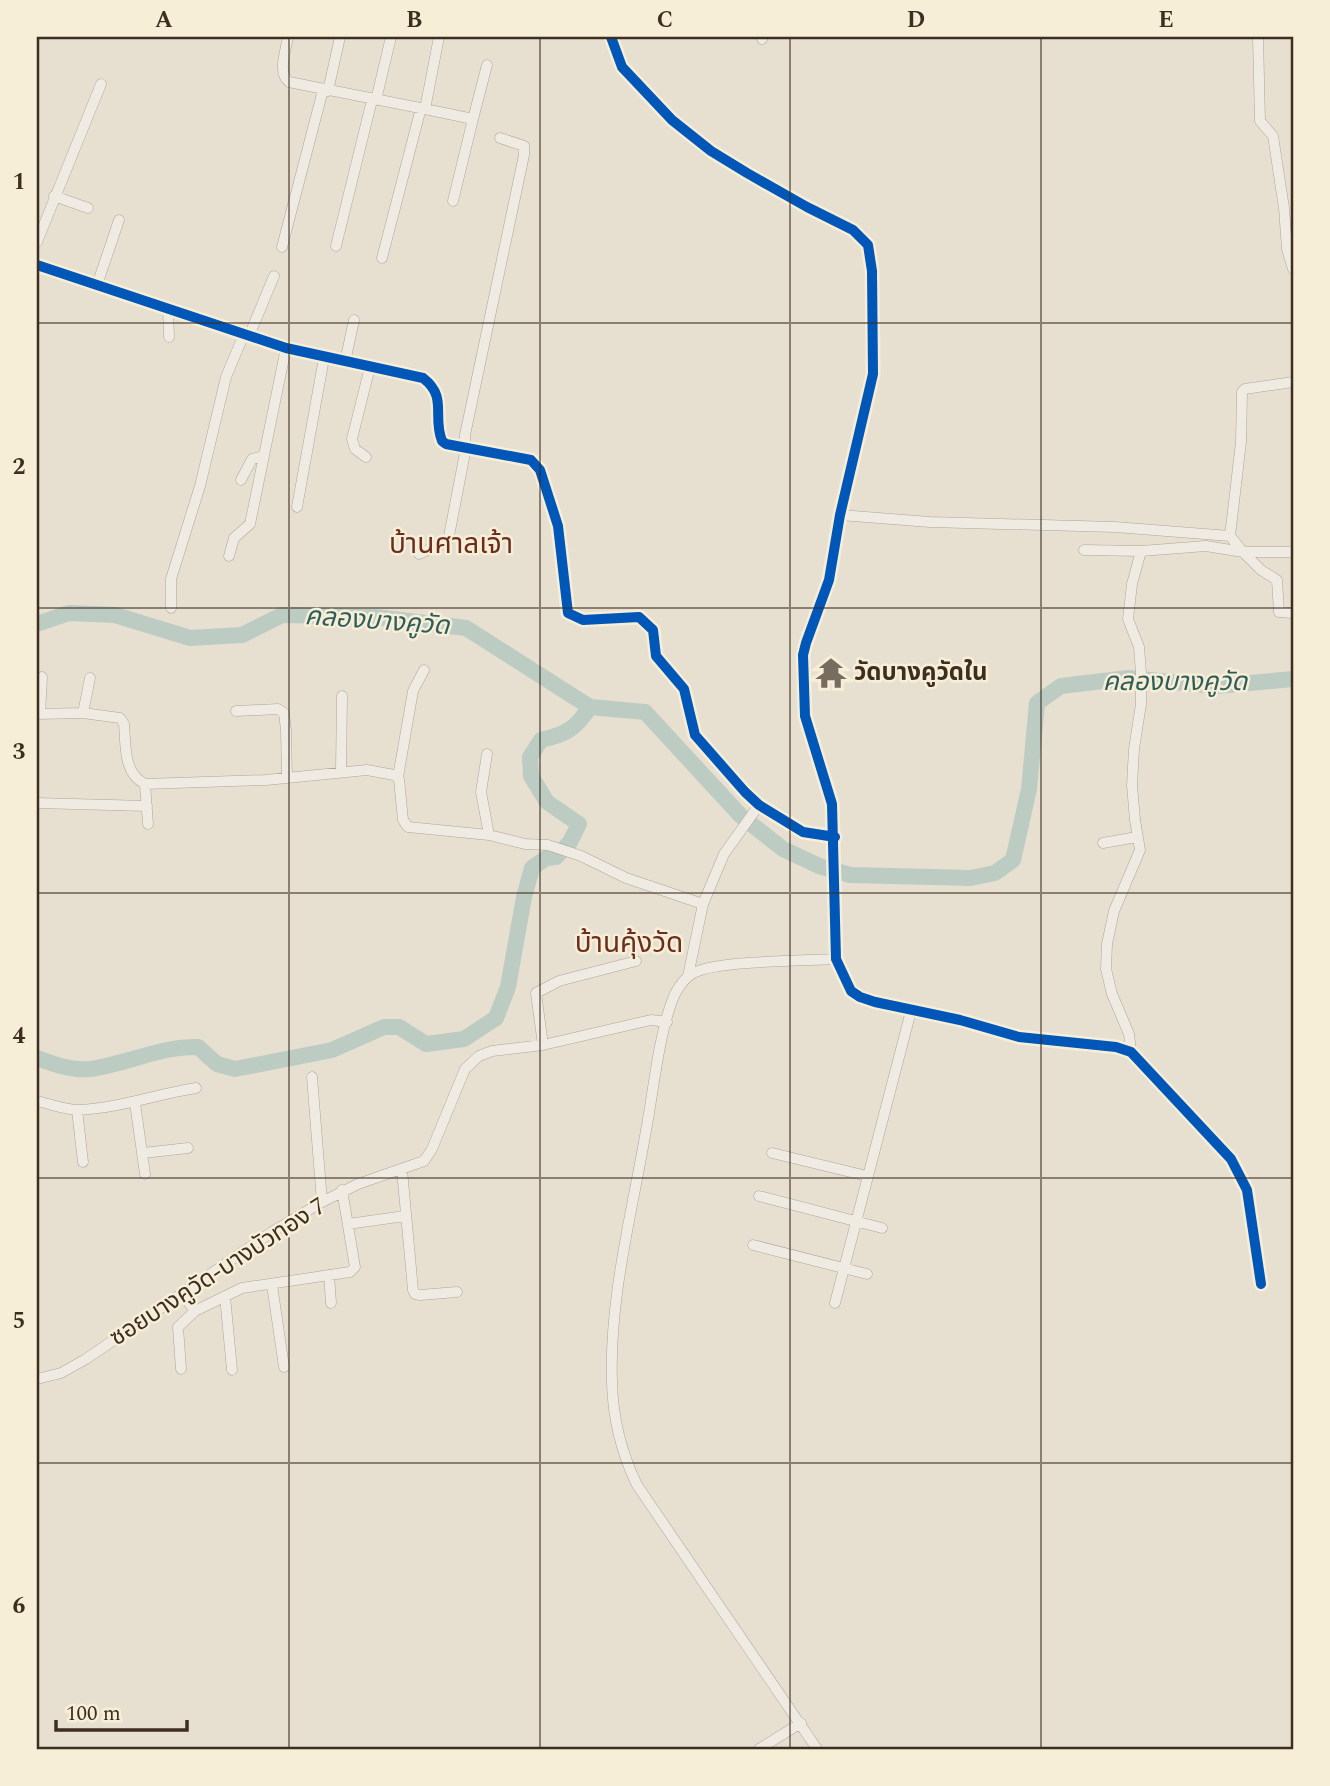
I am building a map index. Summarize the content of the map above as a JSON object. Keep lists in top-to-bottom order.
{
  "streets": {
    "street": ["ซอยบางคูวัด-บางบัวทอง 7"]
  },
  "districts": ["บ้านศาลเจ้า", "บ้านคุ้งวัด"],
  "water": ["คลองบางคูวัด"],
  "places": {
    "temple": ["วัดบางคูวัดใน"]
  },
  "scale_bar": "100 m",
  "grid": {
    "columns": [
      "A",
      "B",
      "C",
      "D",
      "E"
    ],
    "rows": [
      "1",
      "2",
      "3",
      "4",
      "5",
      "6"
    ]
  }
}
